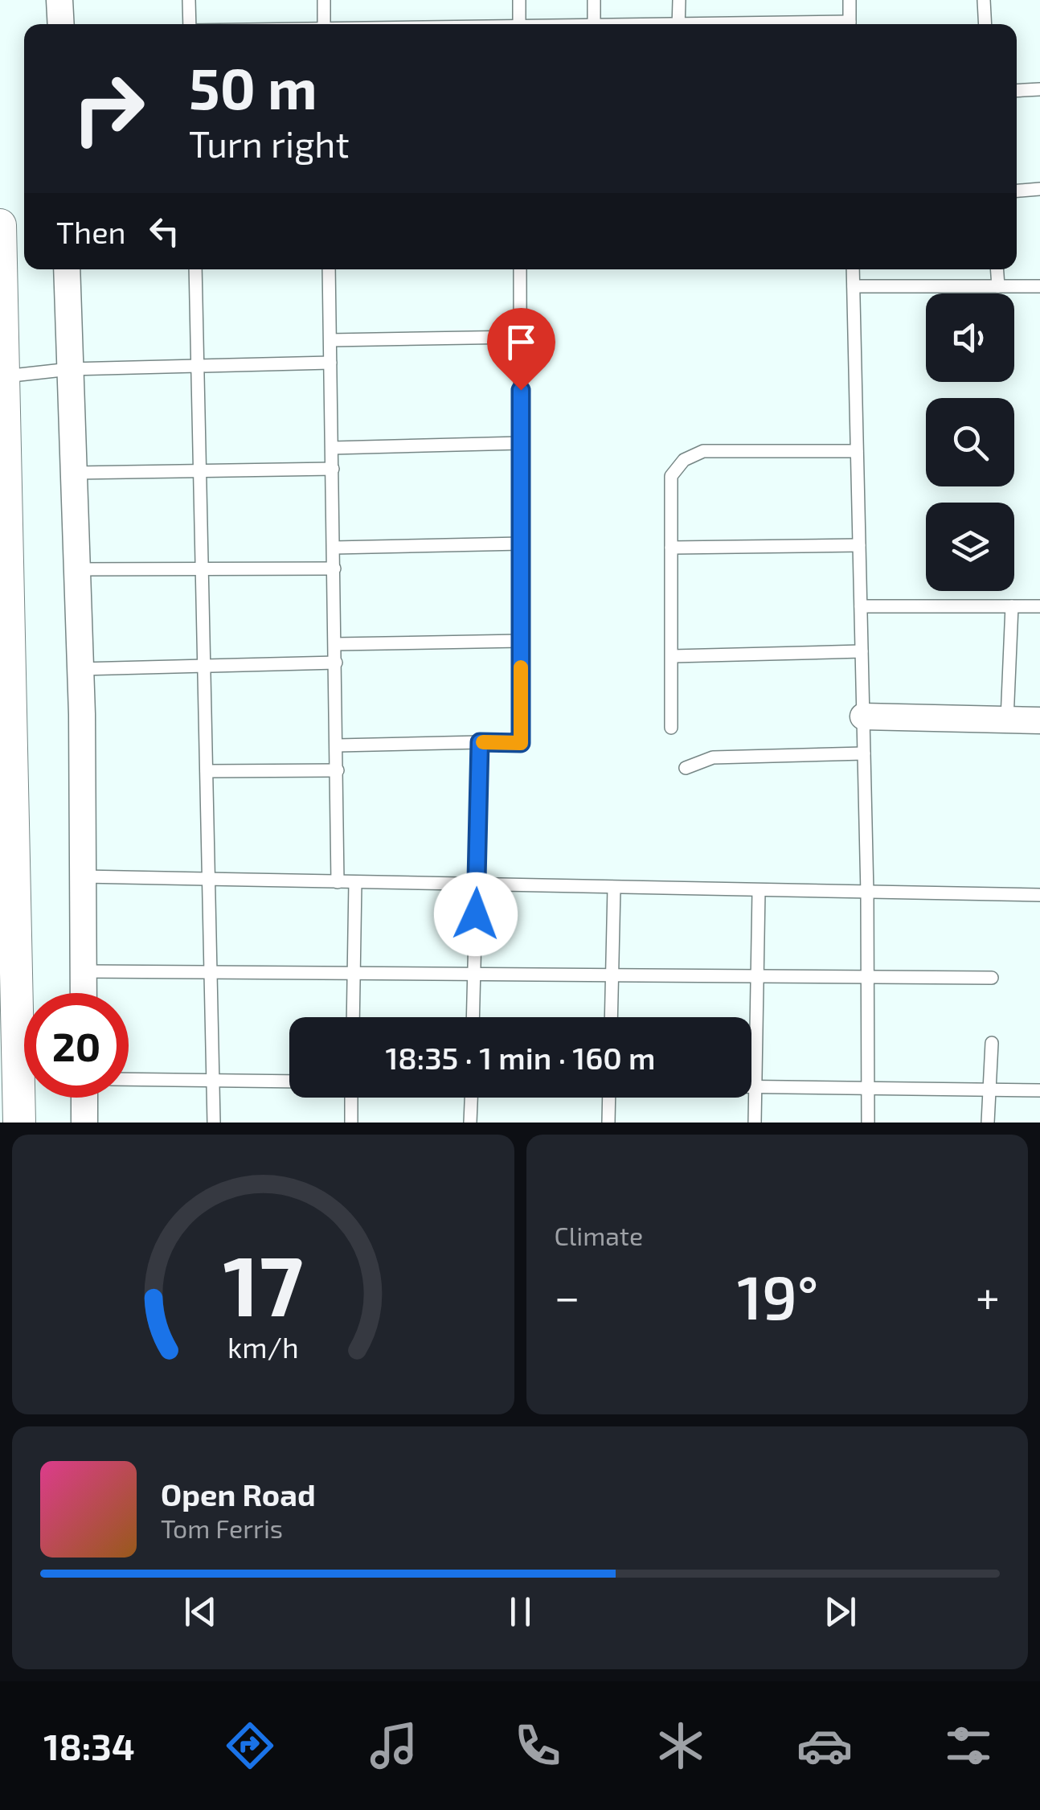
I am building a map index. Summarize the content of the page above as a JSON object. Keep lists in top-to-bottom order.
{
  "page": {
    "turn": ["50 m", "Turn right"],
    "then": "Then",
    "limit": "20",
    "trip": "18:35 · 1 min · 160 m",
    "tile": "Climate",
    "heat": ["−", "19°", "+"],
    "song": ["Open Road", "Tom Ferris"],
    "tabs": "18:34",
    "gauge": ["17", "km/h"]
  }
}
